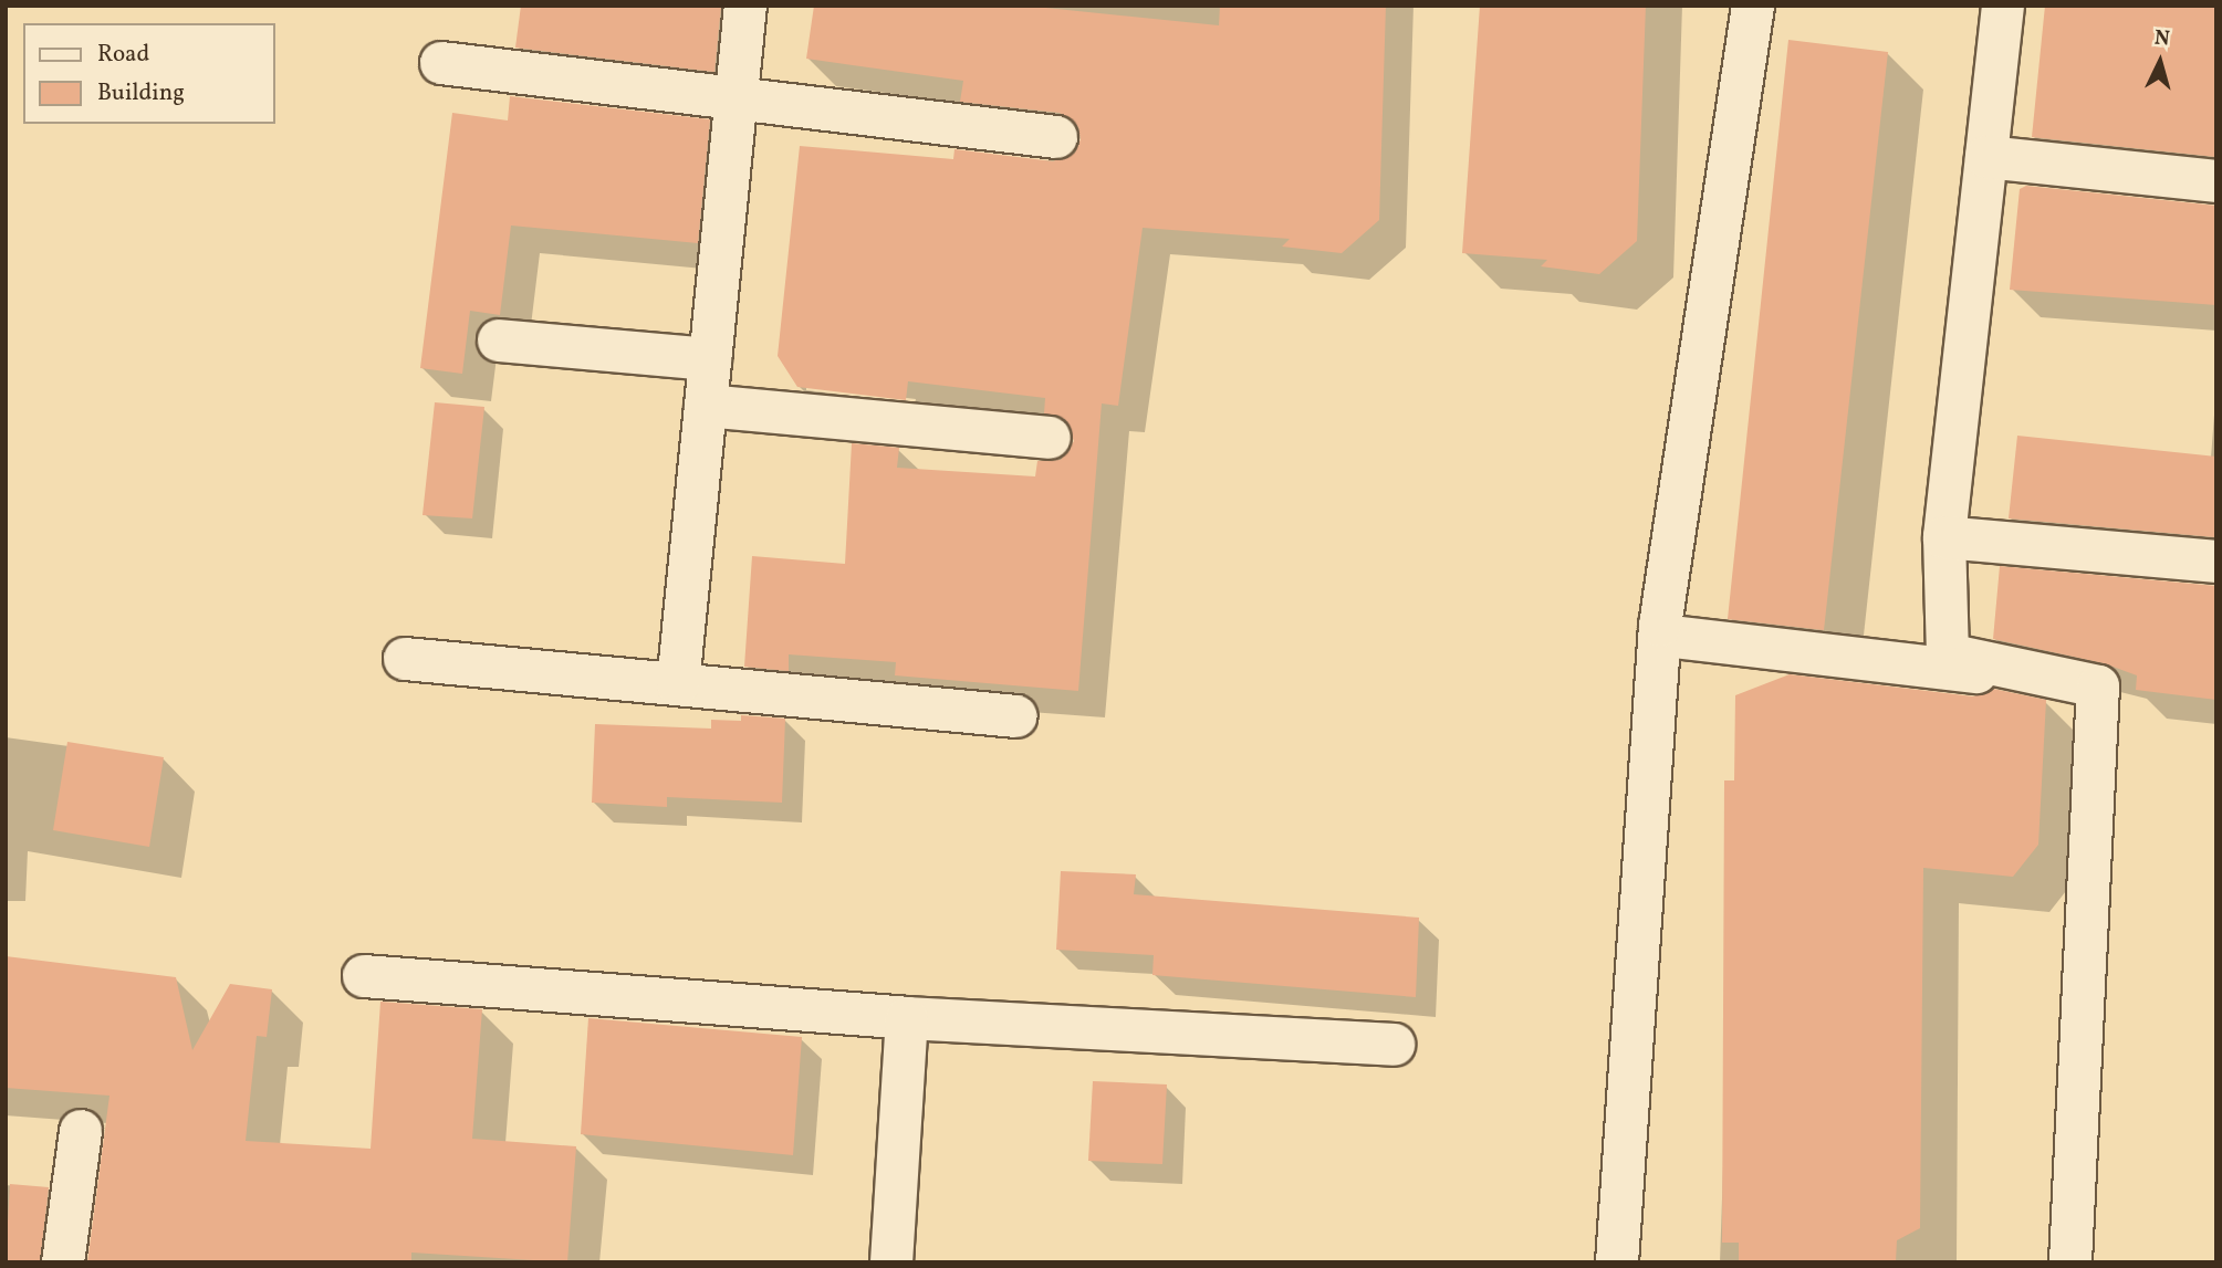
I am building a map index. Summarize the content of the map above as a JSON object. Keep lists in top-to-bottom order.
{
  "legend": ["Road", "Building"],
  "north": "top"
}
